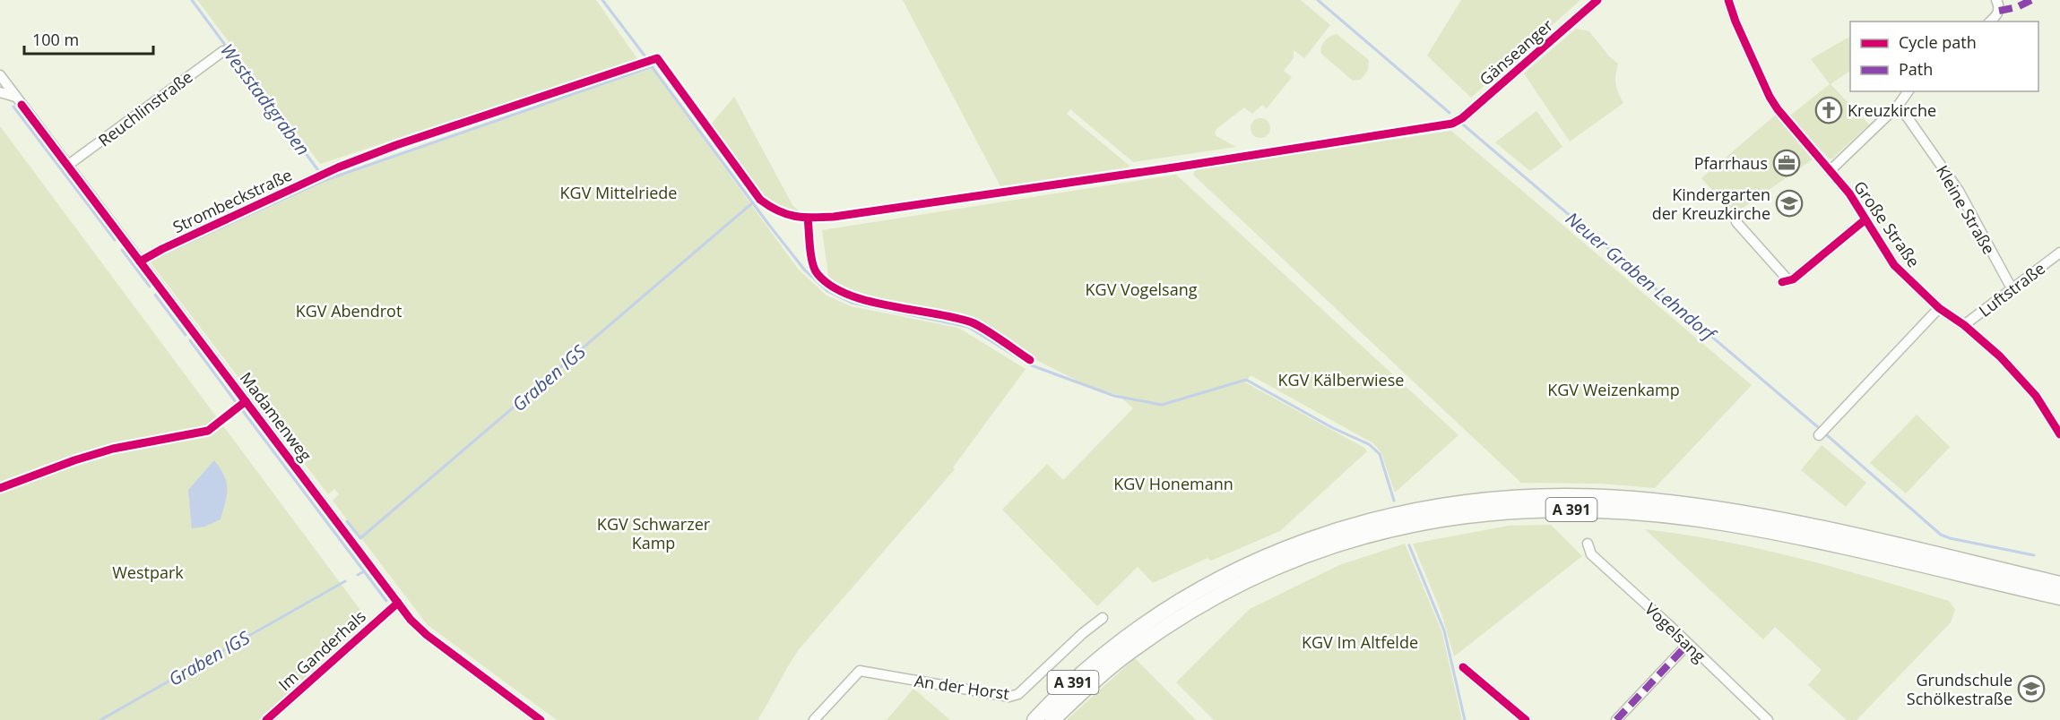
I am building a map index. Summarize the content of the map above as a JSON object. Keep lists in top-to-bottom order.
{
  "streets": {
    "highway": ["A 391"],
    "street": [
      "Gänseanger",
      "Reuchlinstraße",
      "Strombeckstraße",
      "Kleine Straße",
      "Große Straße",
      "Luftstraße",
      "Madamenweg",
      "Vogelsang",
      "Im Ganderhals",
      "An der Horst"
    ]
  },
  "crossings": [
    ["Reuchlinstraße", "Madamenweg"],
    ["Strombeckstraße", "Madamenweg"],
    ["Kleine Straße", "Luftstraße"],
    ["Große Straße", "Luftstraße"],
    ["Madamenweg", "Im Ganderhals"]
  ],
  "water": ["Weststadtgraben", "Neuer Graben Lehndorf", "Graben IGS"],
  "parks": [
    "KGV Mittelriede",
    "KGV Vogelsang",
    "KGV Abendrot",
    "KGV Kälberwiese",
    "KGV Weizenkamp",
    "KGV Honemann",
    "KGV Schwarzer Kamp",
    "Westpark",
    "KGV Im Altfelde"
  ],
  "places": {
    "church": ["Kreuzkirche"],
    "office": ["Pfarrhaus"],
    "school or university": ["Kindergarten der Kreuzkirche", "Grundschule Schölkestraße"]
  },
  "legend": ["Cycle path", "Path"],
  "scale_bar": "100 m"
}
